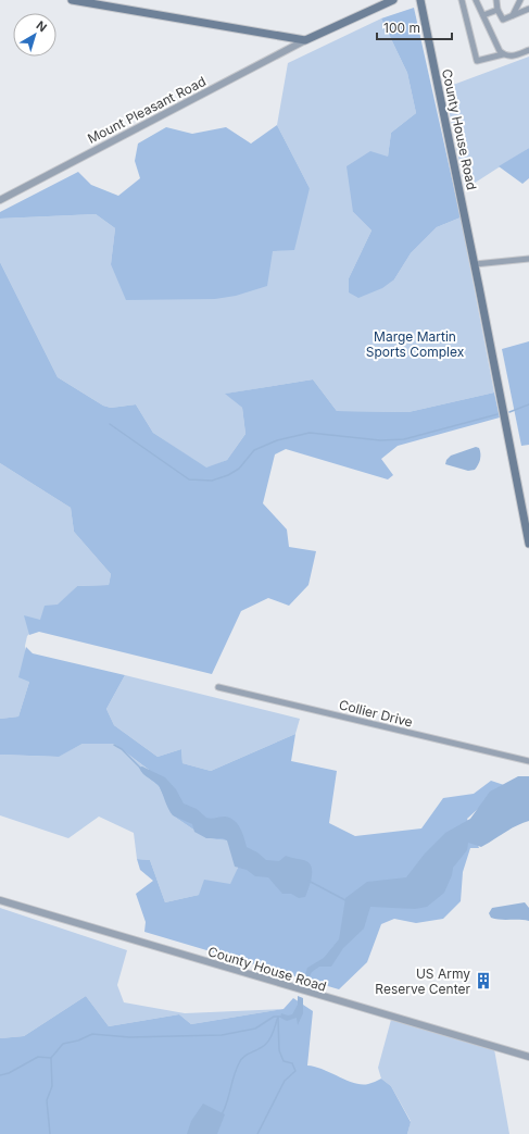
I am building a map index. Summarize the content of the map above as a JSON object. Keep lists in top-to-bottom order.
{
  "streets": {
    "main road": ["County House Road"],
    "street": ["Mount Pleasant Road", "Collier Drive"]
  },
  "parks": ["Marge Martin Sports Complex"],
  "places": {
    "building": ["US Army Reserve Center"]
  },
  "scale_bar": "100 m",
  "north": "top right"
}
